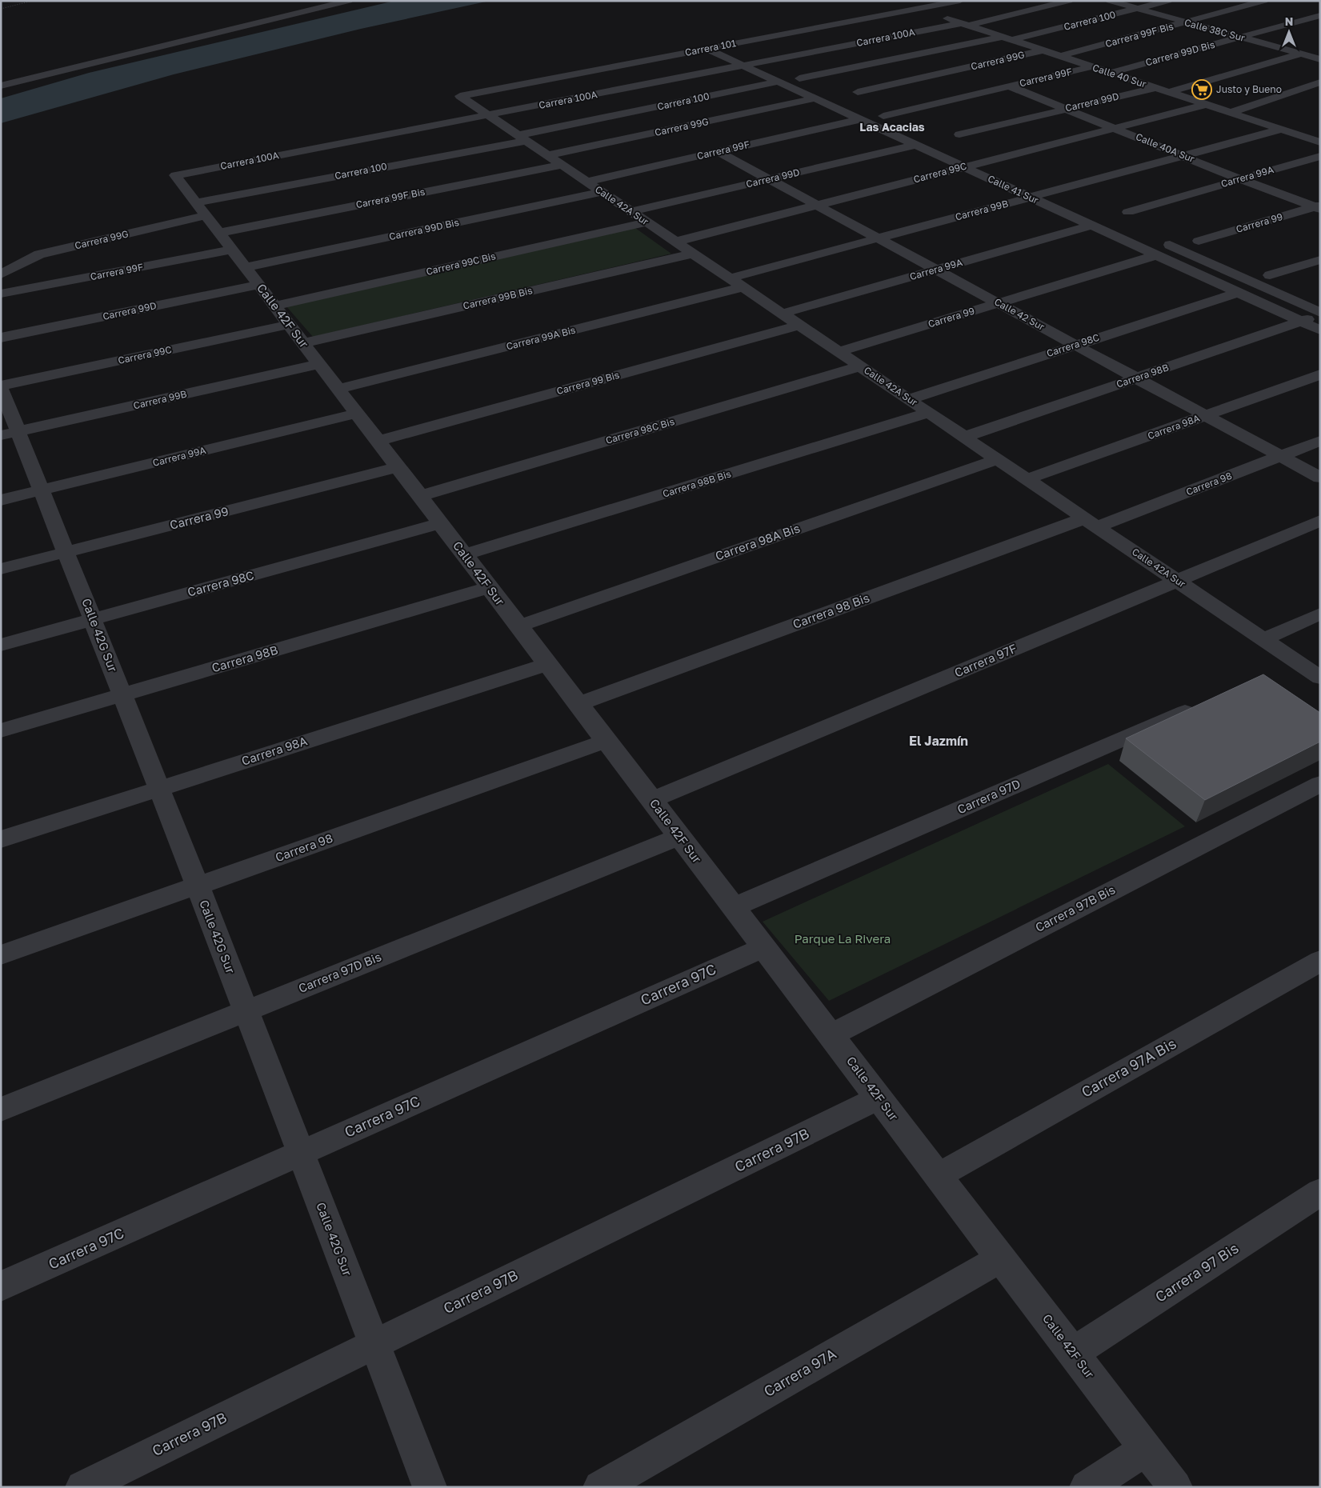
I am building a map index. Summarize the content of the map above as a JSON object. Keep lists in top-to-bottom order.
{
  "streets": {
    "street": [
      "Carrera 100",
      "Calle 38C Sur",
      "Carrera 99F Bis",
      "Carrera 100A",
      "Carrera 101",
      "Carrera 99D Bis",
      "Carrera 99G",
      "Calle 40 Sur",
      "Carrera 99F",
      "Carrera 99D",
      "Calle 40A Sur",
      "Carrera 99C",
      "Carrera 99A",
      "Calle 41 Sur",
      "Calle 42A Sur",
      "Carrera 99B",
      "Carrera 99",
      "Carrera 99C Bis",
      "Carrera 99B Bis",
      "Calle 42 Sur",
      "Calle 42F Sur",
      "Carrera 99A Bis",
      "Carrera 98C",
      "Carrera 98B",
      "Carrera 99 Bis",
      "Carrera 98A",
      "Carrera 98C Bis",
      "Carrera 98B Bis",
      "Carrera 98",
      "Carrera 98A Bis",
      "Carrera 98 Bis",
      "Calle 42G Sur",
      "Carrera 97F",
      "Carrera 97D",
      "Carrera 97B Bis",
      "Carrera 97D Bis",
      "Carrera 97C",
      "Carrera 97A Bis",
      "Carrera 97B",
      "Carrera 97 Bis",
      "Carrera 97A"
    ]
  },
  "crossings": [
    ["Carrera 100", "Calle 38C Sur"],
    ["Carrera 100", "Calle 40 Sur"],
    ["Carrera 100", "Calle 41 Sur"],
    ["Carrera 100", "Calle 42A Sur"],
    ["Carrera 100", "Calle 42F Sur"],
    ["Calle 38C Sur", "Carrera 99F Bis"],
    ["Calle 38C Sur", "Carrera 99D Bis"],
    ["Carrera 99F Bis", "Calle 40 Sur"],
    ["Carrera 99F Bis", "Calle 42A Sur"],
    ["Carrera 99F Bis", "Calle 42F Sur"],
    ["Carrera 100A", "Calle 40 Sur"],
    ["Carrera 100A", "Calle 41 Sur"],
    ["Carrera 100A", "Calle 42A Sur"],
    ["Carrera 100A", "Calle 42F Sur"],
    ["Carrera 101", "Calle 40 Sur"],
    ["Carrera 101", "Calle 41 Sur"],
    ["Carrera 101", "Calle 42A Sur"],
    ["Carrera 99D Bis", "Calle 40 Sur"],
    ["Carrera 99D Bis", "Calle 42A Sur"],
    ["Carrera 99D Bis", "Calle 42F Sur"],
    ["Carrera 99G", "Calle 40 Sur"],
    ["Carrera 99G", "Calle 41 Sur"],
    ["Carrera 99G", "Calle 42A Sur"],
    ["Carrera 99G", "Calle 42F Sur"],
    ["Calle 40 Sur", "Carrera 99F"],
    ["Calle 40 Sur", "Carrera 99D"],
    ["Calle 40 Sur", "Carrera 99C"],
    ["Calle 40 Sur", "Carrera 99B"],
    ["Carrera 99F", "Calle 40A Sur"],
    ["Carrera 99F", "Calle 41 Sur"],
    ["Carrera 99F", "Calle 42A Sur"],
    ["Carrera 99F", "Calle 42 Sur"],
    ["Carrera 99F", "Calle 42F Sur"],
    ["Carrera 99D", "Calle 40A Sur"],
    ["Carrera 99D", "Calle 41 Sur"],
    ["Carrera 99D", "Calle 42A Sur"],
    ["Carrera 99D", "Calle 42 Sur"],
    ["Carrera 99D", "Calle 42F Sur"],
    ["Calle 40A Sur", "Carrera 99C"],
    ["Calle 40A Sur", "Carrera 99A"],
    ["Calle 40A Sur", "Carrera 99B"],
    ["Calle 40A Sur", "Carrera 99"],
    ["Carrera 99C", "Calle 41 Sur"],
    ["Carrera 99C", "Calle 42A Sur"],
    ["Carrera 99C", "Calle 42 Sur"],
    ["Carrera 99C", "Calle 42F Sur"],
    ["Carrera 99C", "Calle 42G Sur"],
    ["Carrera 99A", "Calle 41 Sur"],
    ["Carrera 99A", "Calle 42A Sur"],
    ["Carrera 99A", "Calle 42 Sur"],
    ["Carrera 99A", "Calle 42F Sur"],
    ["Carrera 99A", "Calle 42G Sur"],
    ["Calle 41 Sur", "Carrera 99B"],
    ["Calle 41 Sur", "Carrera 99"],
    ["Calle 41 Sur", "Carrera 98C"],
    ["Calle 41 Sur", "Carrera 98B"],
    ["Calle 42A Sur", "Carrera 99B"],
    ["Calle 42A Sur", "Carrera 99"],
    ["Calle 42A Sur", "Carrera 99C Bis"],
    ["Calle 42A Sur", "Carrera 99B Bis"],
    ["Calle 42A Sur", "Carrera 99A Bis"],
    ["Calle 42A Sur", "Carrera 98C"],
    ["Calle 42A Sur", "Carrera 98B"],
    ["Calle 42A Sur", "Carrera 99 Bis"],
    ["Calle 42A Sur", "Carrera 98A"],
    ["Calle 42A Sur", "Carrera 98C Bis"],
    ["Calle 42A Sur", "Carrera 98B Bis"],
    ["Calle 42A Sur", "Carrera 98"],
    ["Calle 42A Sur", "Carrera 98A Bis"],
    ["Calle 42A Sur", "Carrera 98 Bis"],
    ["Calle 42A Sur", "Carrera 97F"],
    ["Carrera 99B", "Calle 42 Sur"],
    ["Carrera 99B", "Calle 42F Sur"],
    ["Carrera 99B", "Carrera 99A Bis"],
    ["Carrera 99B", "Calle 42G Sur"],
    ["Carrera 99", "Calle 42 Sur"],
    ["Carrera 99", "Calle 42F Sur"],
    ["Carrera 99", "Calle 42G Sur"],
    ["Carrera 99C Bis", "Calle 42F Sur"],
    ["Carrera 99B Bis", "Calle 42F Sur"],
    ["Calle 42 Sur", "Carrera 98C"],
    ["Calle 42 Sur", "Carrera 98B"],
    ["Calle 42 Sur", "Carrera 98A"],
    ["Calle 42 Sur", "Carrera 98"],
    ["Calle 42F Sur", "Carrera 99A Bis"],
    ["Calle 42F Sur", "Carrera 98C"],
    ["Calle 42F Sur", "Carrera 98B"],
    ["Calle 42F Sur", "Carrera 99 Bis"],
    ["Calle 42F Sur", "Carrera 98A"],
    ["Calle 42F Sur", "Carrera 98C Bis"],
    ["Calle 42F Sur", "Carrera 98B Bis"],
    ["Calle 42F Sur", "Carrera 98"],
    ["Calle 42F Sur", "Carrera 98A Bis"],
    ["Calle 42F Sur", "Carrera 98 Bis"],
    ["Calle 42F Sur", "Carrera 97F"],
    ["Calle 42F Sur", "Carrera 97D"],
    ["Calle 42F Sur", "Carrera 97B Bis"],
    ["Calle 42F Sur", "Carrera 97D Bis"],
    ["Calle 42F Sur", "Carrera 97C"],
    ["Calle 42F Sur", "Carrera 97A Bis"],
    ["Calle 42F Sur", "Carrera 97B"],
    ["Calle 42F Sur", "Carrera 97 Bis"],
    ["Calle 42F Sur", "Carrera 97A"],
    ["Carrera 98C", "Calle 42G Sur"],
    ["Carrera 98B", "Calle 42G Sur"],
    ["Carrera 98A", "Calle 42G Sur"],
    ["Carrera 98", "Carrera 98 Bis"],
    ["Carrera 98", "Calle 42G Sur"],
    ["Calle 42G Sur", "Carrera 97D Bis"],
    ["Calle 42G Sur", "Carrera 97C"],
    ["Calle 42G Sur", "Carrera 97B"]
  ],
  "districts": ["Las Acacias", "El Jazmín"],
  "parks": ["Parque La Rivera"],
  "places": {
    "supermarket": ["Justo y Bueno"]
  },
  "north": "top"
}
